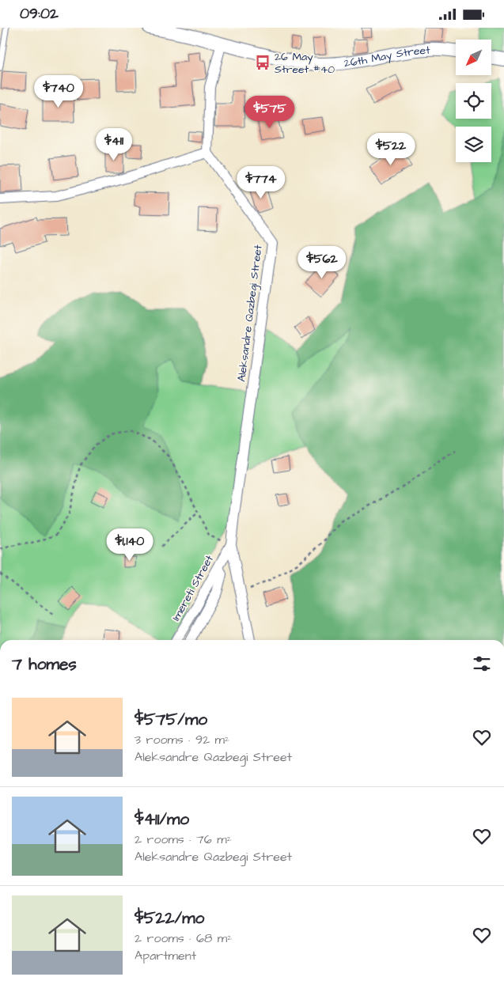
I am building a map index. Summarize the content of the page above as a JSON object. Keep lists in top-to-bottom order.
{
  "streets": {
    "street": ["26th May Street", "Aleksandre Qazbegi Street", "Imereti Street"]
  },
  "crossings": [
    ["Aleksandre Qazbegi Street", "Imereti Street"]
  ],
  "places": {
    "bus stop": ["26 May Street #40"]
  },
  "north": "bottom left",
  "page": {
    "status": "09:02",
    "price": [
      "$740",
      "$575",
      "$411",
      "$522",
      "$774",
      "$562",
      "$1,140"
    ],
    "heading": "7 homes",
    "list": [
      {
        "name": "$575/mo",
        "note": "3 rooms · 92 m² · Aleksandre Qazbegi Street"
      },
      {
        "name": "$411/mo",
        "note": "2 rooms · 76 m² · Aleksandre Qazbegi Street"
      },
      {
        "name": "$522/mo",
        "note": "2 rooms · 68 m² · Apartment"
      }
    ]
  }
}
